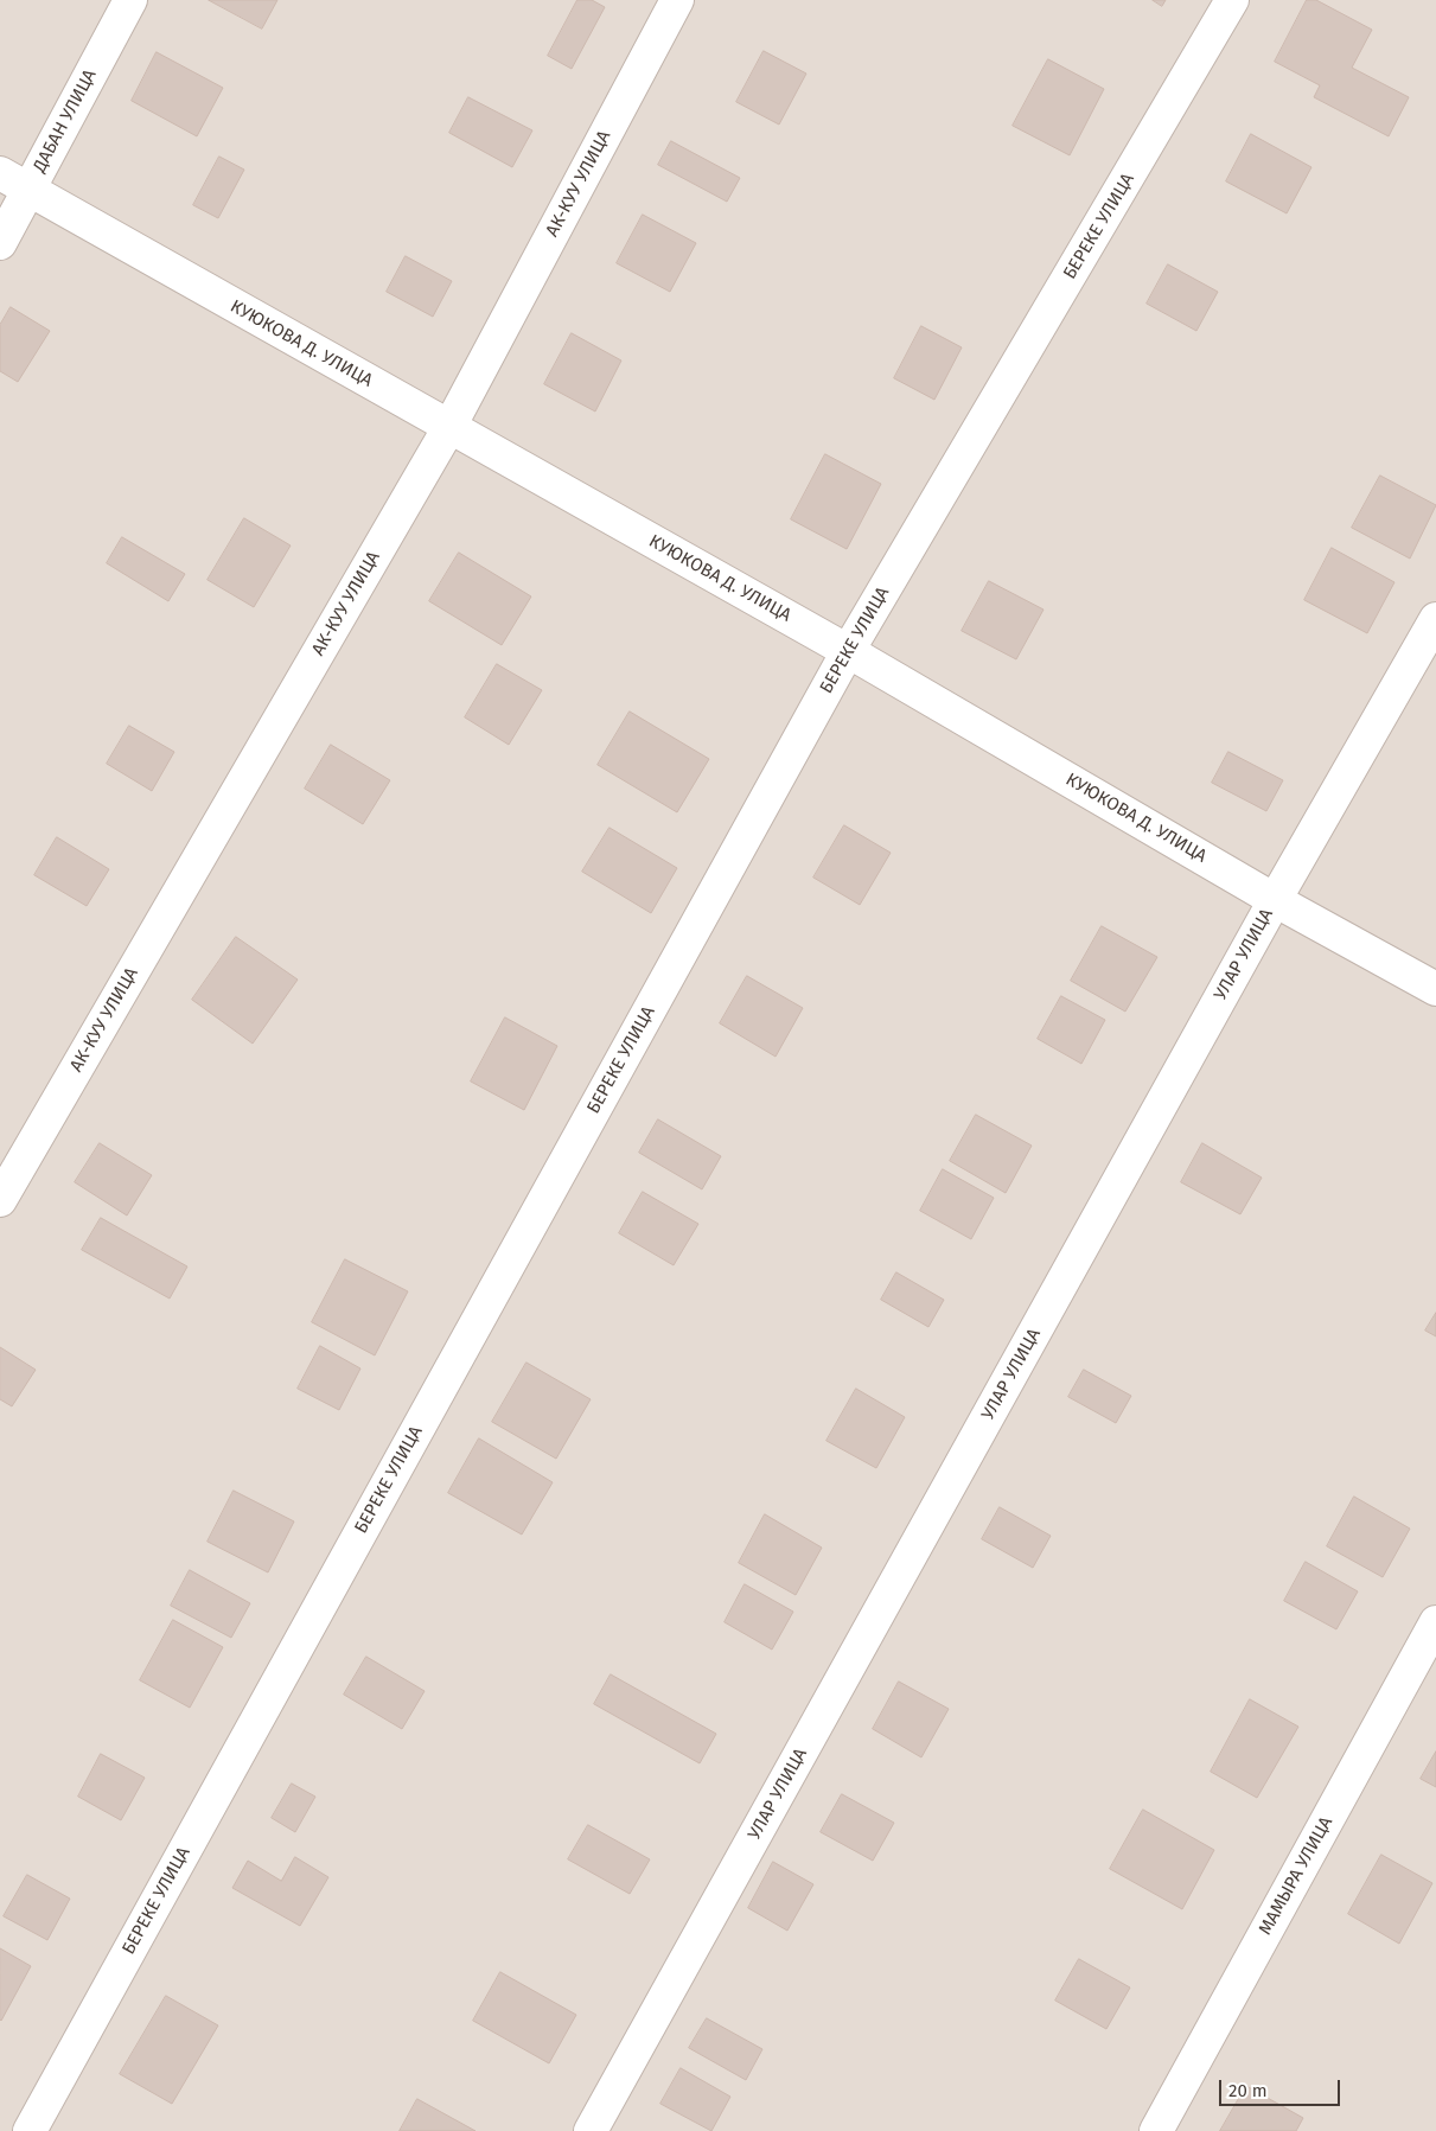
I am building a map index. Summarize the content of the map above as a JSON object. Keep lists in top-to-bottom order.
{
  "streets": {
    "street": [
      "ДАБАН УЛИЦА",
      "АК-КУУ УЛИЦА",
      "БЕРЕКЕ УЛИЦА",
      "КУЮКОВА Д. УЛИЦА",
      "УЛАР УЛИЦА",
      "МАМЫРА УЛИЦА"
    ]
  },
  "crossings": [
    ["ДАБАН УЛИЦА", "КУЮКОВА Д. УЛИЦА"],
    ["АК-КУУ УЛИЦА", "КУЮКОВА Д. УЛИЦА"],
    ["БЕРЕКЕ УЛИЦА", "КУЮКОВА Д. УЛИЦА"],
    ["КУЮКОВА Д. УЛИЦА", "УЛАР УЛИЦА"]
  ],
  "scale_bar": "20 m"
}
